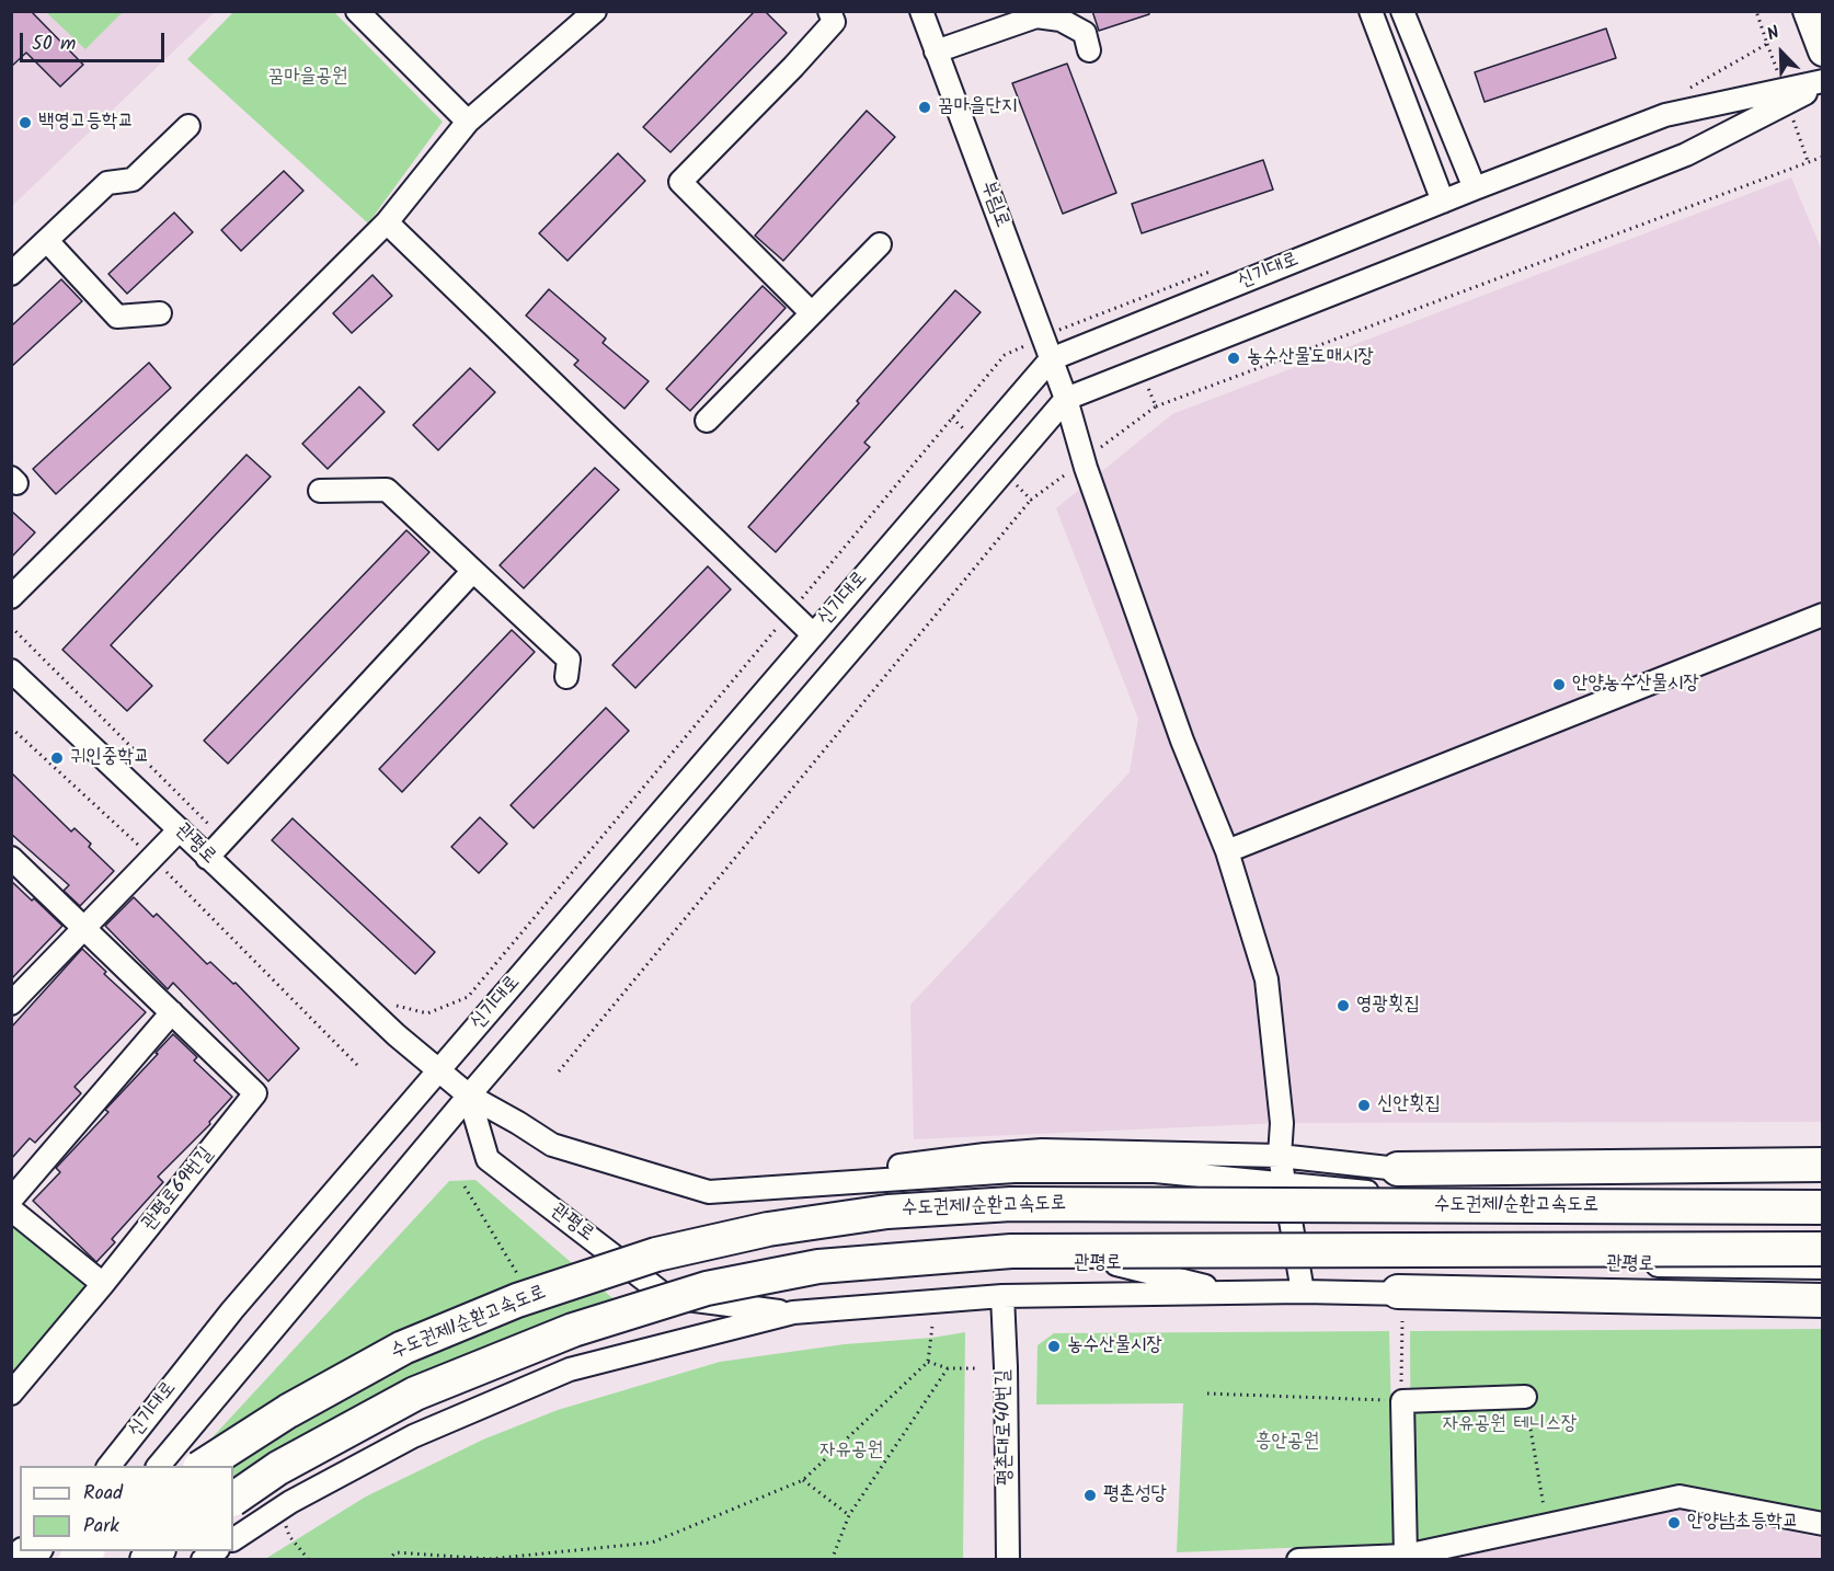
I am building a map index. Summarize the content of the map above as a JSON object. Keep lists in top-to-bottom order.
{
  "streets": {
    "highway": ["수도권제1순환고속도로"],
    "street": [
      "부림로",
      "신기대로",
      "관평로",
      "관평로69번길",
      "평촌대로40번길"
    ]
  },
  "crossings": [
    ["부림로", "신기대로"],
    ["부림로", "관평로"],
    ["신기대로", "관평로"]
  ],
  "parks": [
    "꿈마을공원",
    "자유공원 테니스장",
    "흥안공원",
    "자유공원"
  ],
  "places": [
    "꿈마을단지",
    "백영고등학교",
    "농수산물도매시장",
    "안양농수산물시장",
    "귀인중학교",
    "영광횟집",
    "신안횟집",
    "농수산물시장",
    "평촌성당",
    "안양남초등학교"
  ],
  "legend": ["Road", "Park"],
  "scale_bar": "50 m",
  "north": "top left"
}
